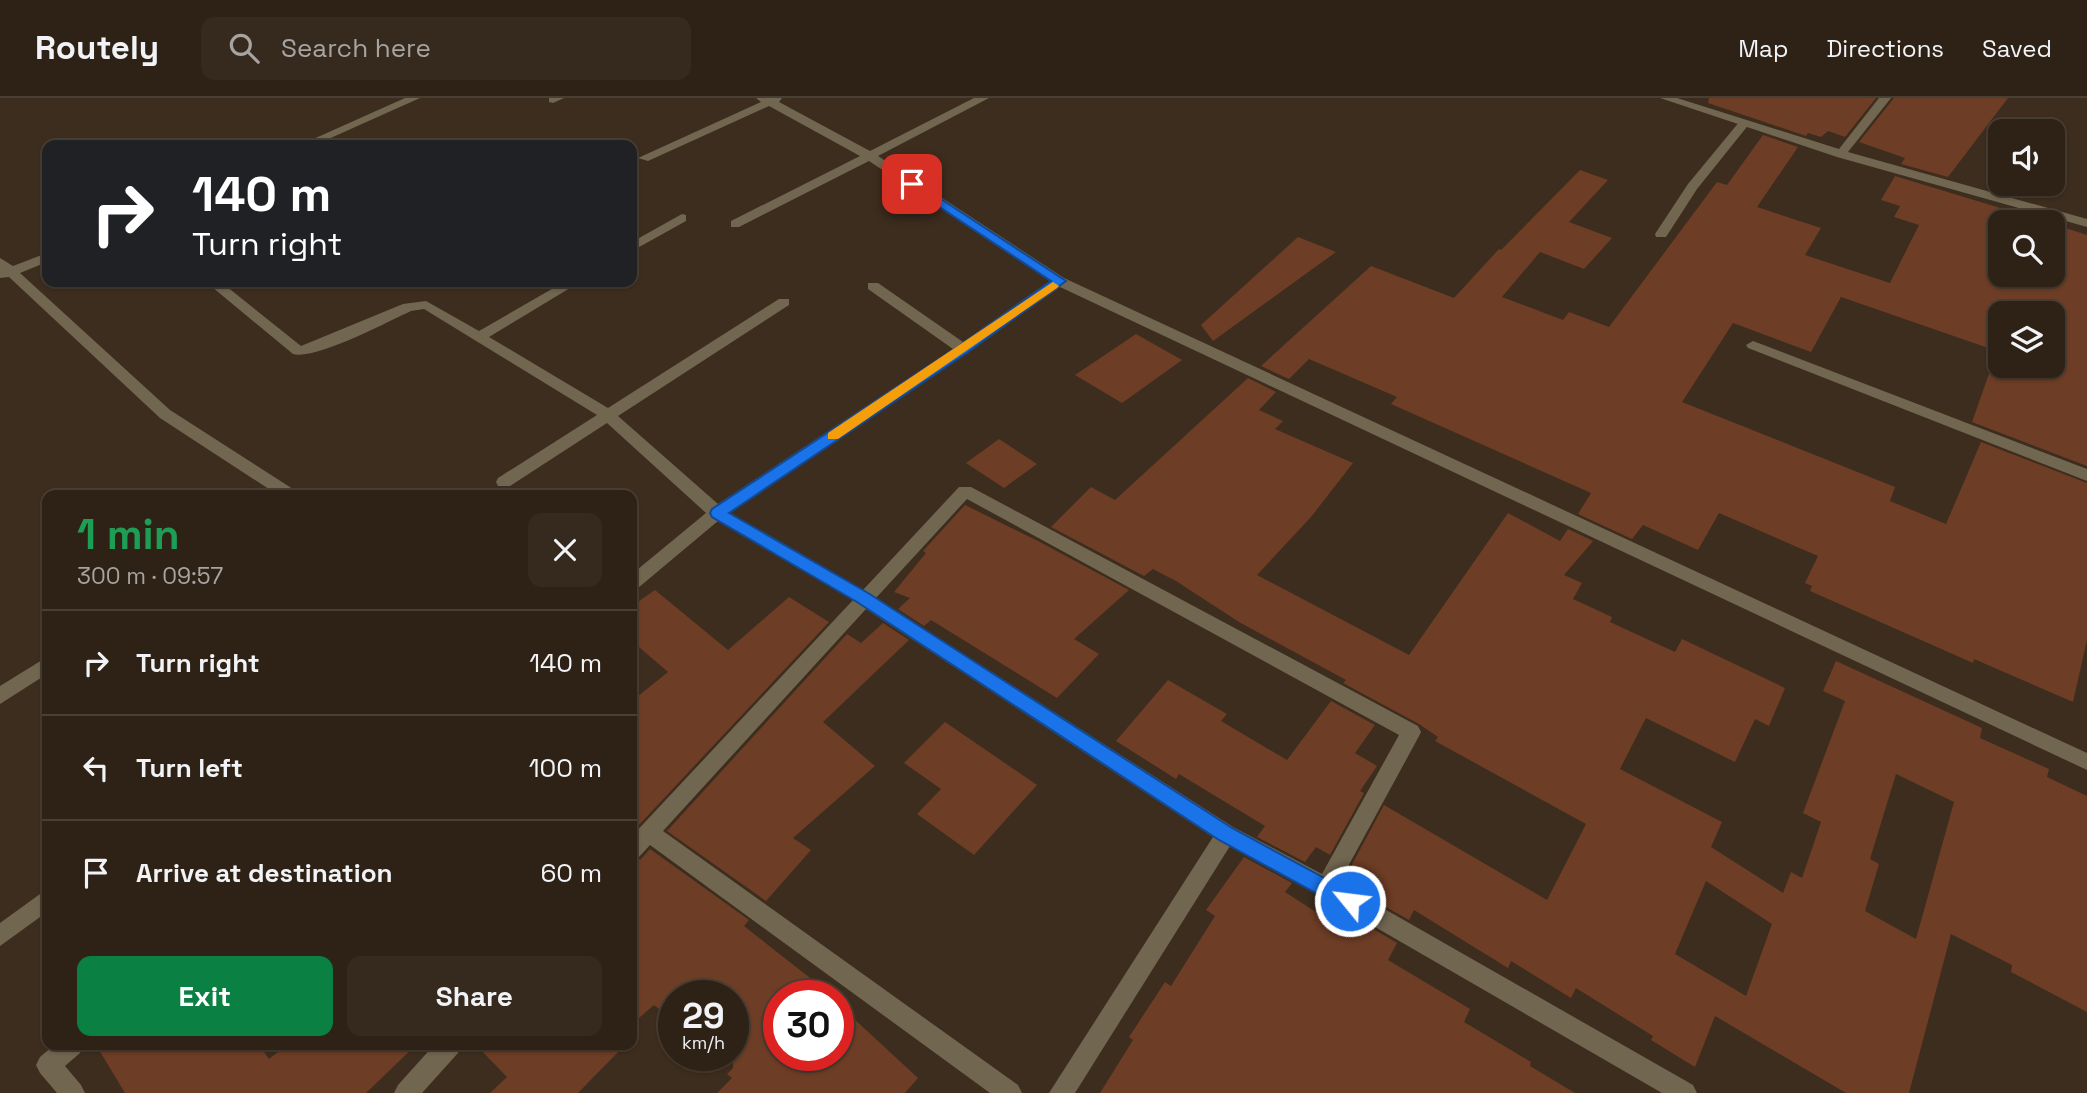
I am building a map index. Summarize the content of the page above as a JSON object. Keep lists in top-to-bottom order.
{
  "page": {
    "header": "Routely",
    "search": "Search here",
    "nav": ["Map", "Directions", "Saved"],
    "turn": ["140 m", "Turn right"],
    "heading": ["1 min", "300 m · 09:57"],
    "list": [
      {
        "name": "Turn right",
        "value": "140 m"
      },
      {
        "name": "Turn left",
        "value": "100 m"
      },
      {
        "name": "Arrive at destination",
        "value": "60 m"
      }
    ],
    "buttons": ["Exit", "Share"],
    "speed": "29 km/h",
    "limit": "30"
  }
}
